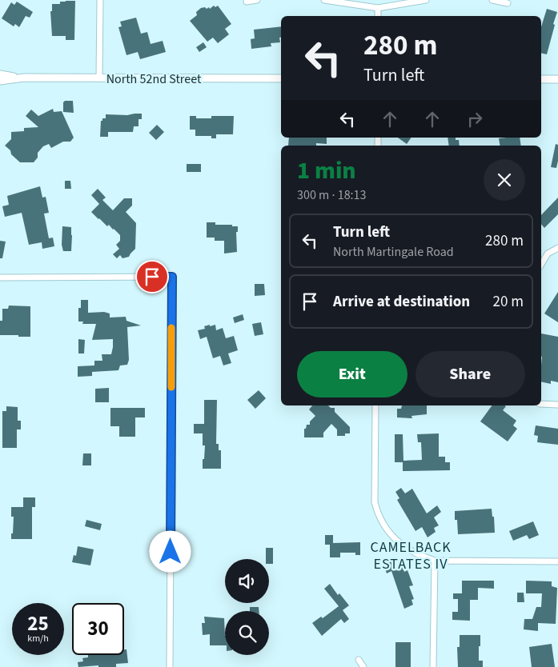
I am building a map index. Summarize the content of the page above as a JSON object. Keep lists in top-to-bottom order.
{
  "streets": {
    "street": ["North 52nd Street"]
  },
  "districts": ["CAMELBACK ESTATES IV"],
  "page": {
    "turn": ["280 m", "Turn left"],
    "heading": ["1 min", "300 m · 18:13"],
    "list": [
      {
        "name": "Turn left",
        "note": "North Martingale Road",
        "value": "280 m"
      },
      {
        "name": "Arrive at destination",
        "value": "20 m"
      }
    ],
    "buttons": ["Exit", "Share"],
    "speed": "25 km/h",
    "limit": "30"
  }
}
